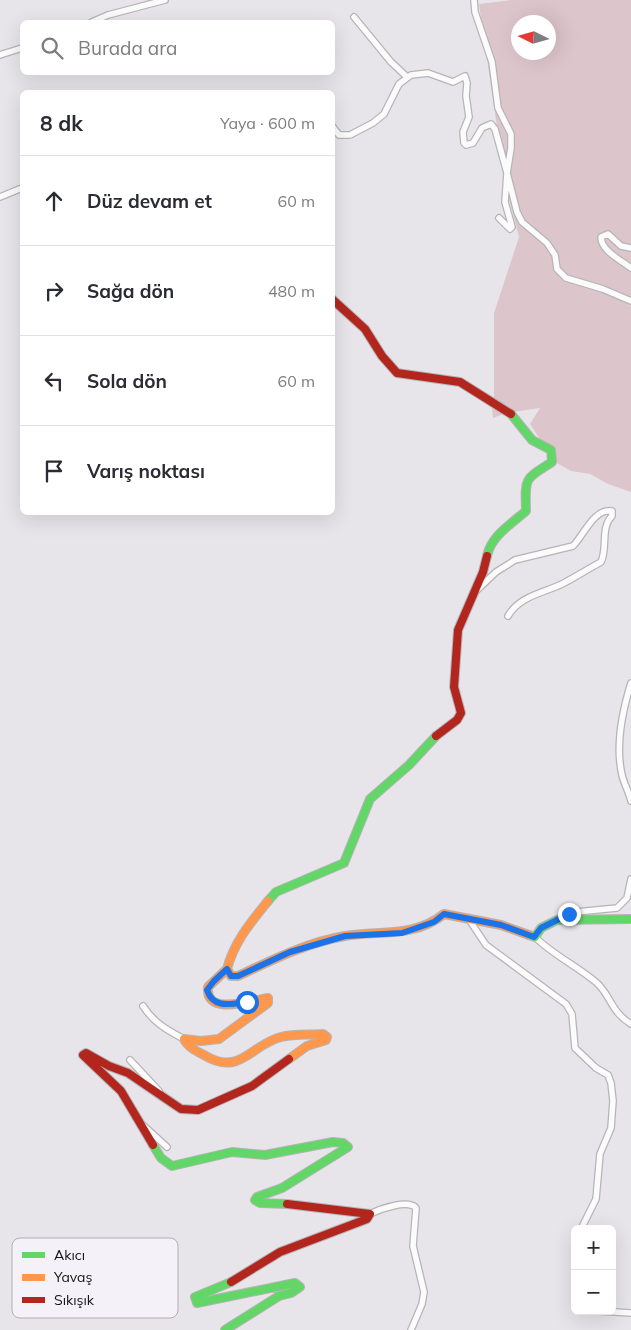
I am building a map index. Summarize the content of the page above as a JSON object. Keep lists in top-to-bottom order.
{
  "legend": ["Akıcı", "Yavaş", "Sıkışık"],
  "north": "left",
  "page": {
    "search": "Burada ara",
    "heading": ["8 dk", "Yaya · 600 m"],
    "list": [
      ["Düz devam et", "60 m"],
      ["Sağa dön", "480 m"],
      ["Sola dön", "60 m"],
      "Varış noktası"
    ],
    "map_buttons": ["+", "−"]
  }
}
